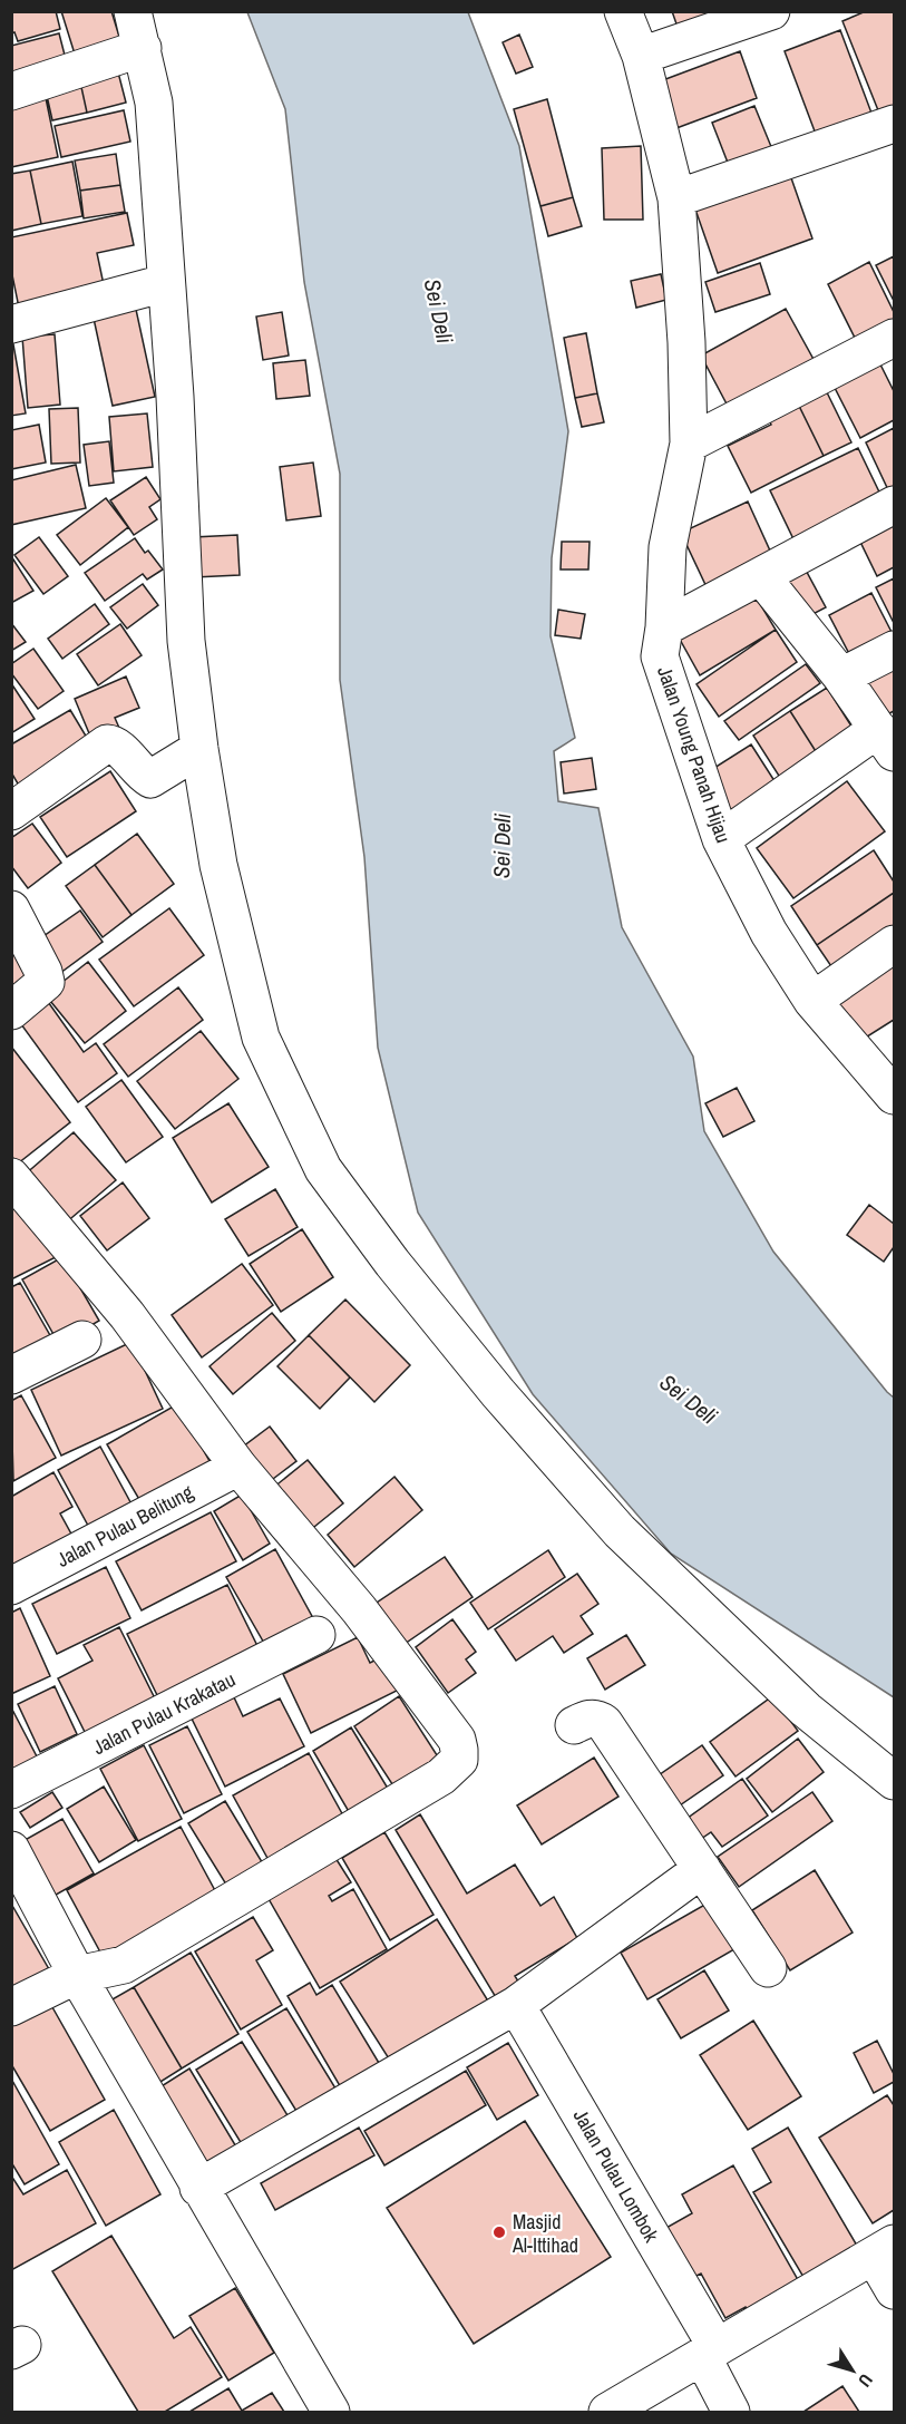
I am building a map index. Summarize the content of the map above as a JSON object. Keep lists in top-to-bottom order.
{
  "streets": {
    "street": [
      "Jalan Young Panah Hijau",
      "Jalan Pulau Belitung",
      "Jalan Pulau Krakatau",
      "Jalan Pulau Lombok"
    ]
  },
  "water": ["Sei Deli"],
  "places": ["Masjid Al-Ittihad"],
  "north": "bottom right"
}
